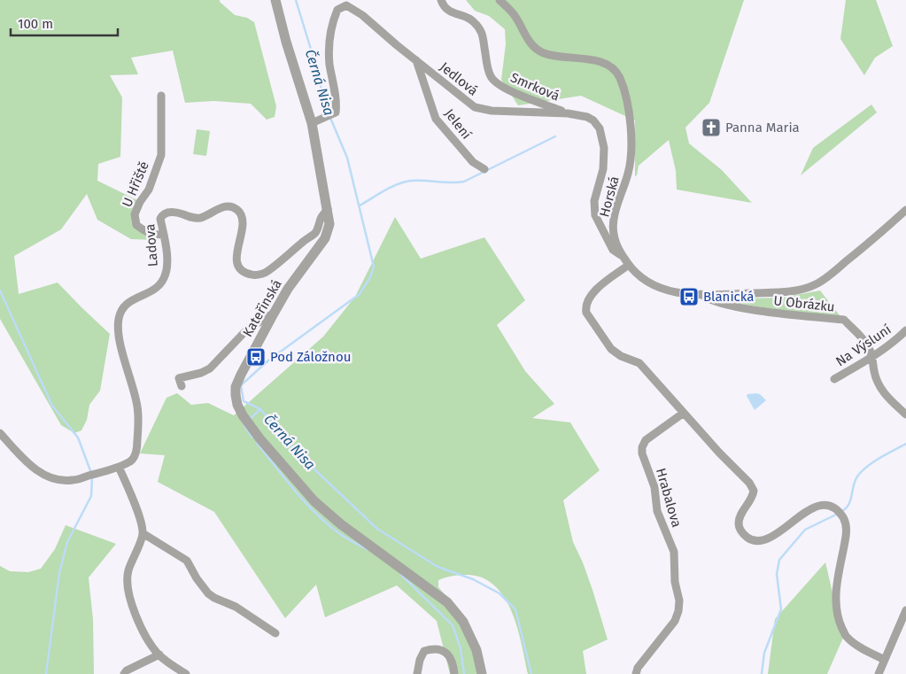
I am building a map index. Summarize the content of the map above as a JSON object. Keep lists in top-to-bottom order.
{
  "streets": {
    "street": [
      "Jedlová",
      "Smrková",
      "Jelení",
      "U Hřiště",
      "Horská",
      "Ladova",
      "U Obrázku",
      "Kateřinská",
      "Na Výsluní",
      "Hrabalova"
    ]
  },
  "crossings": [
    ["Jedlová", "Smrková"],
    ["Jedlová", "Jelení"],
    ["Jedlová", "Horská"],
    ["Jedlová", "Kateřinská"],
    ["U Hřiště", "Ladova"],
    ["Horská", "U Obrázku"],
    ["Ladova", "Kateřinská"],
    ["U Obrázku", "Na Výsluní"]
  ],
  "water": ["Černá Nisa"],
  "places": {
    "church": ["Panna Maria"],
    "bus stop": ["Blanická", "Pod Záložnou"]
  },
  "scale_bar": "100 m"
}
